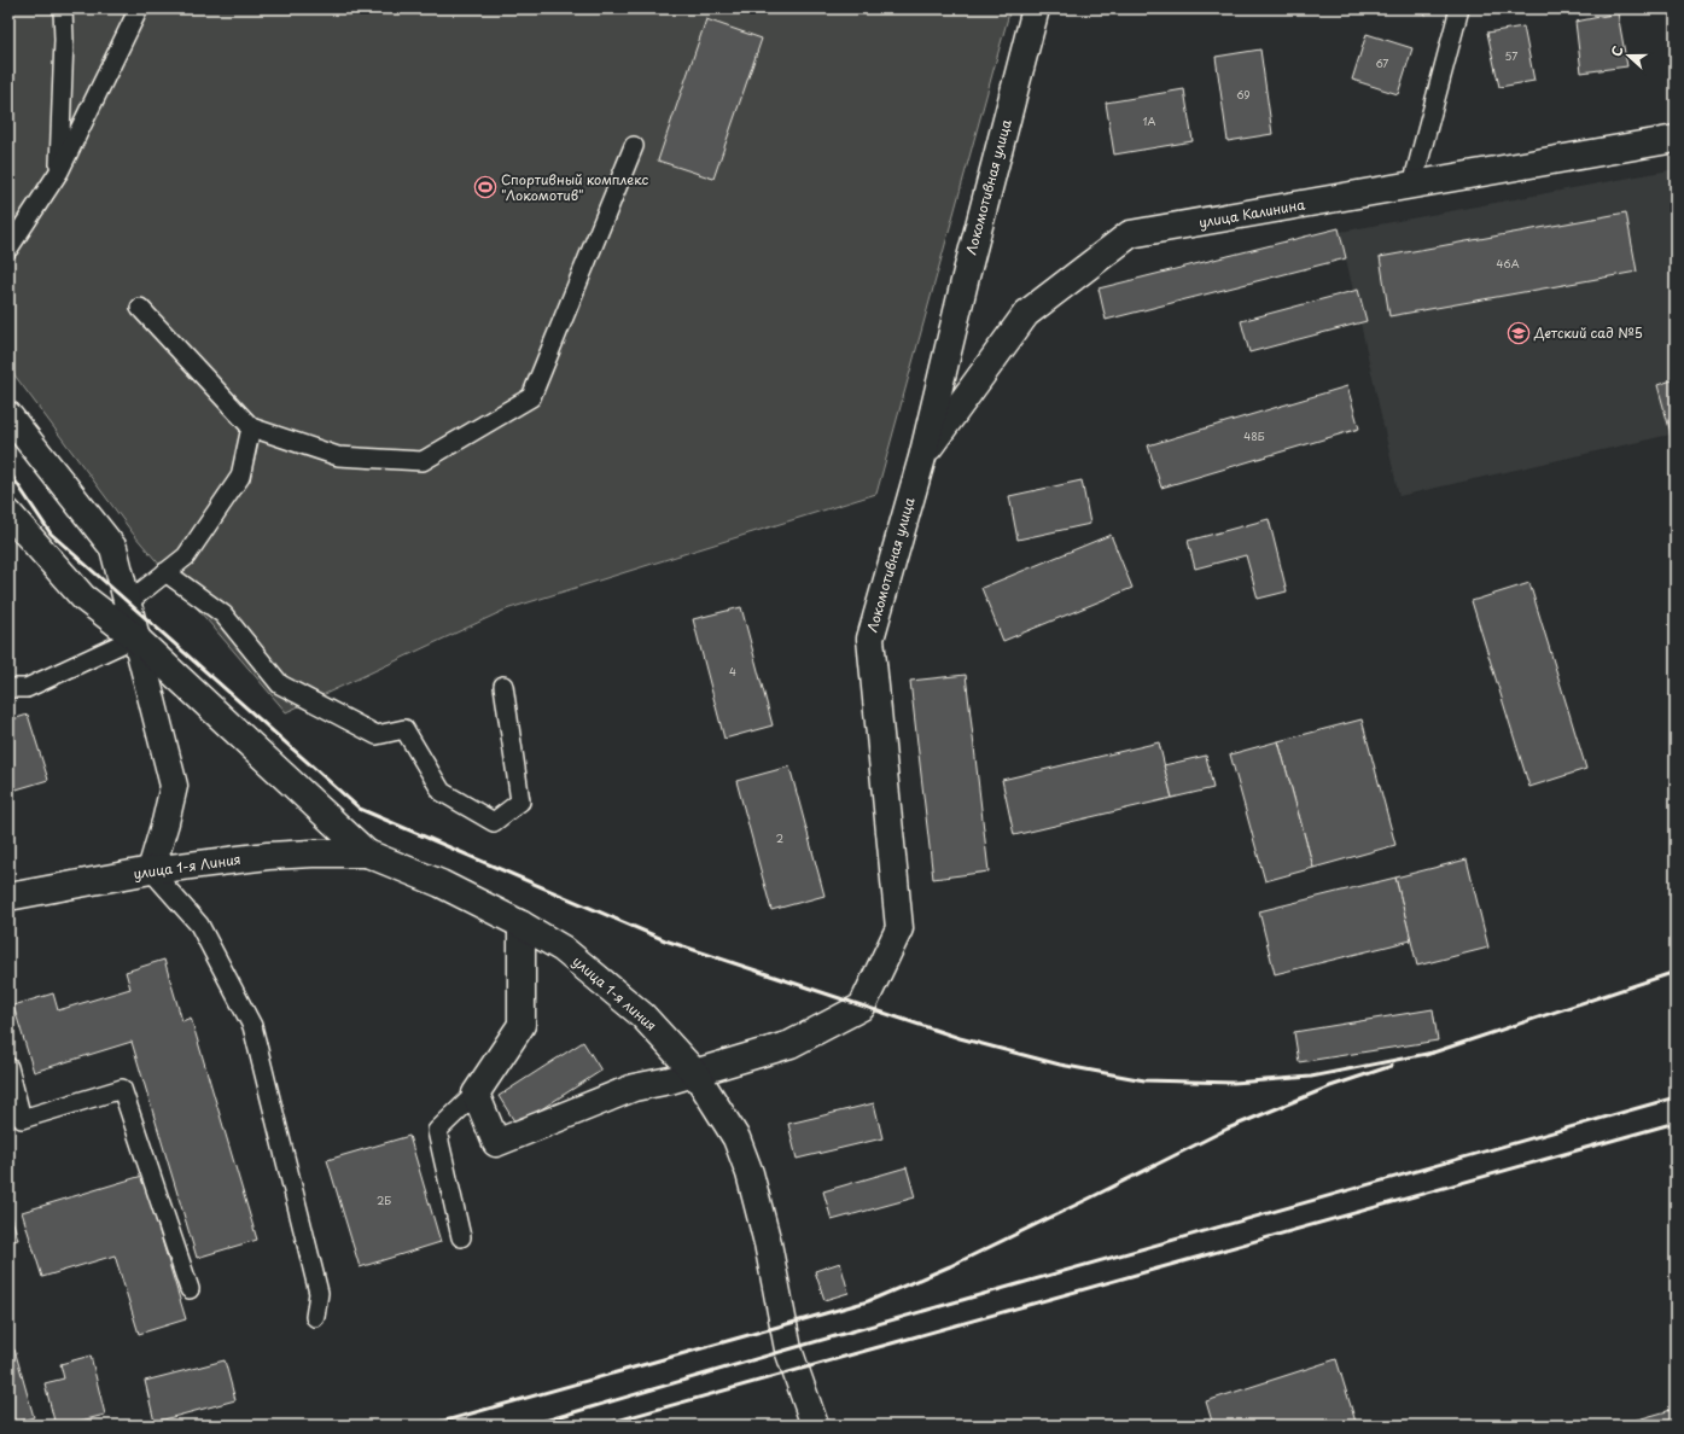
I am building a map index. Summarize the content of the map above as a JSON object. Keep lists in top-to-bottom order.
{
  "streets": {
    "street": [
      "Локомотивная улица",
      "улица Калинина",
      "улица 1-я Линия",
      "улица 1-я линия"
    ]
  },
  "crossings": [
    ["Локомотивная улица", "улица Калинина"],
    ["Локомотивная улица", "улица 1-я линия"],
    ["улица 1-я Линия", "улица 1-я линия"]
  ],
  "places": {
    "sports": ["Спортивный комплекс \"Локомотив\""],
    "school or university": ["Детский сад №5"]
  },
  "house_numbers": [
    "57",
    "67",
    "69",
    "1А",
    "46А",
    "48Б",
    "4",
    "2",
    "2Б"
  ],
  "north": "left"
}
